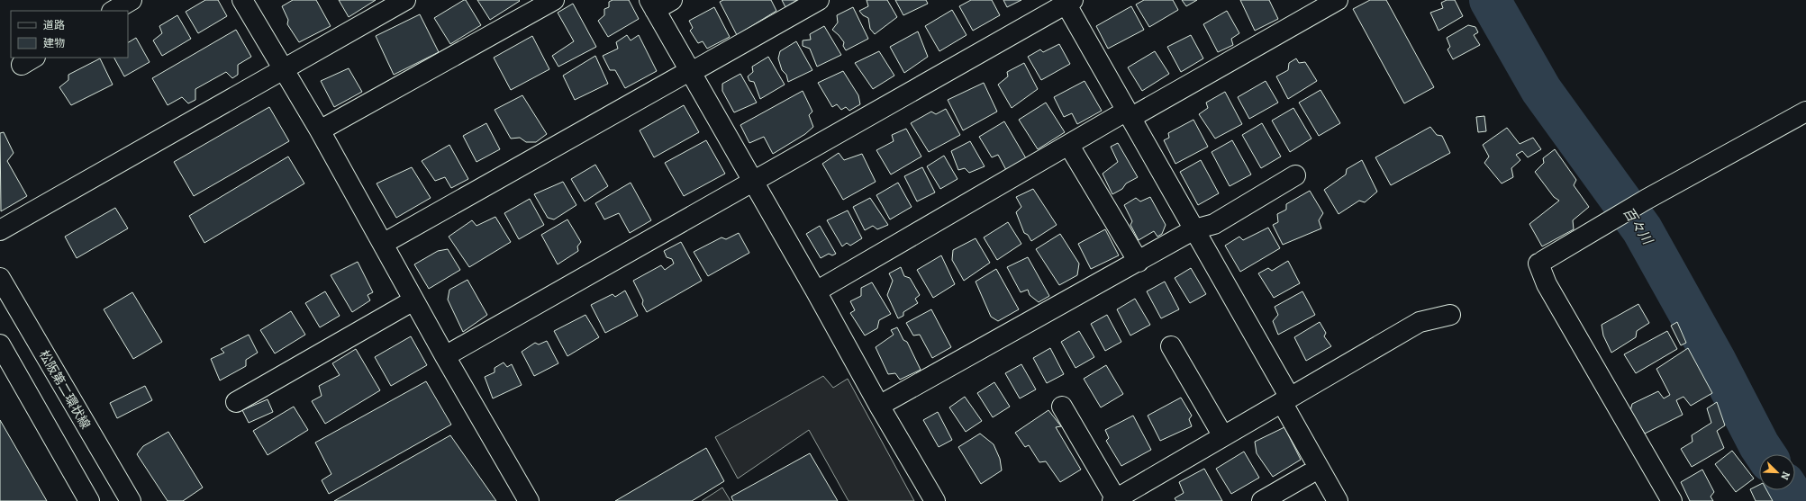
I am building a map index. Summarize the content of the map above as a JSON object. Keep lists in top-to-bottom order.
{
  "streets": {
    "street": ["松阪第二環状線"]
  },
  "water": ["百々川"],
  "legend": ["道路", "建物"],
  "north": "bottom right"
}
